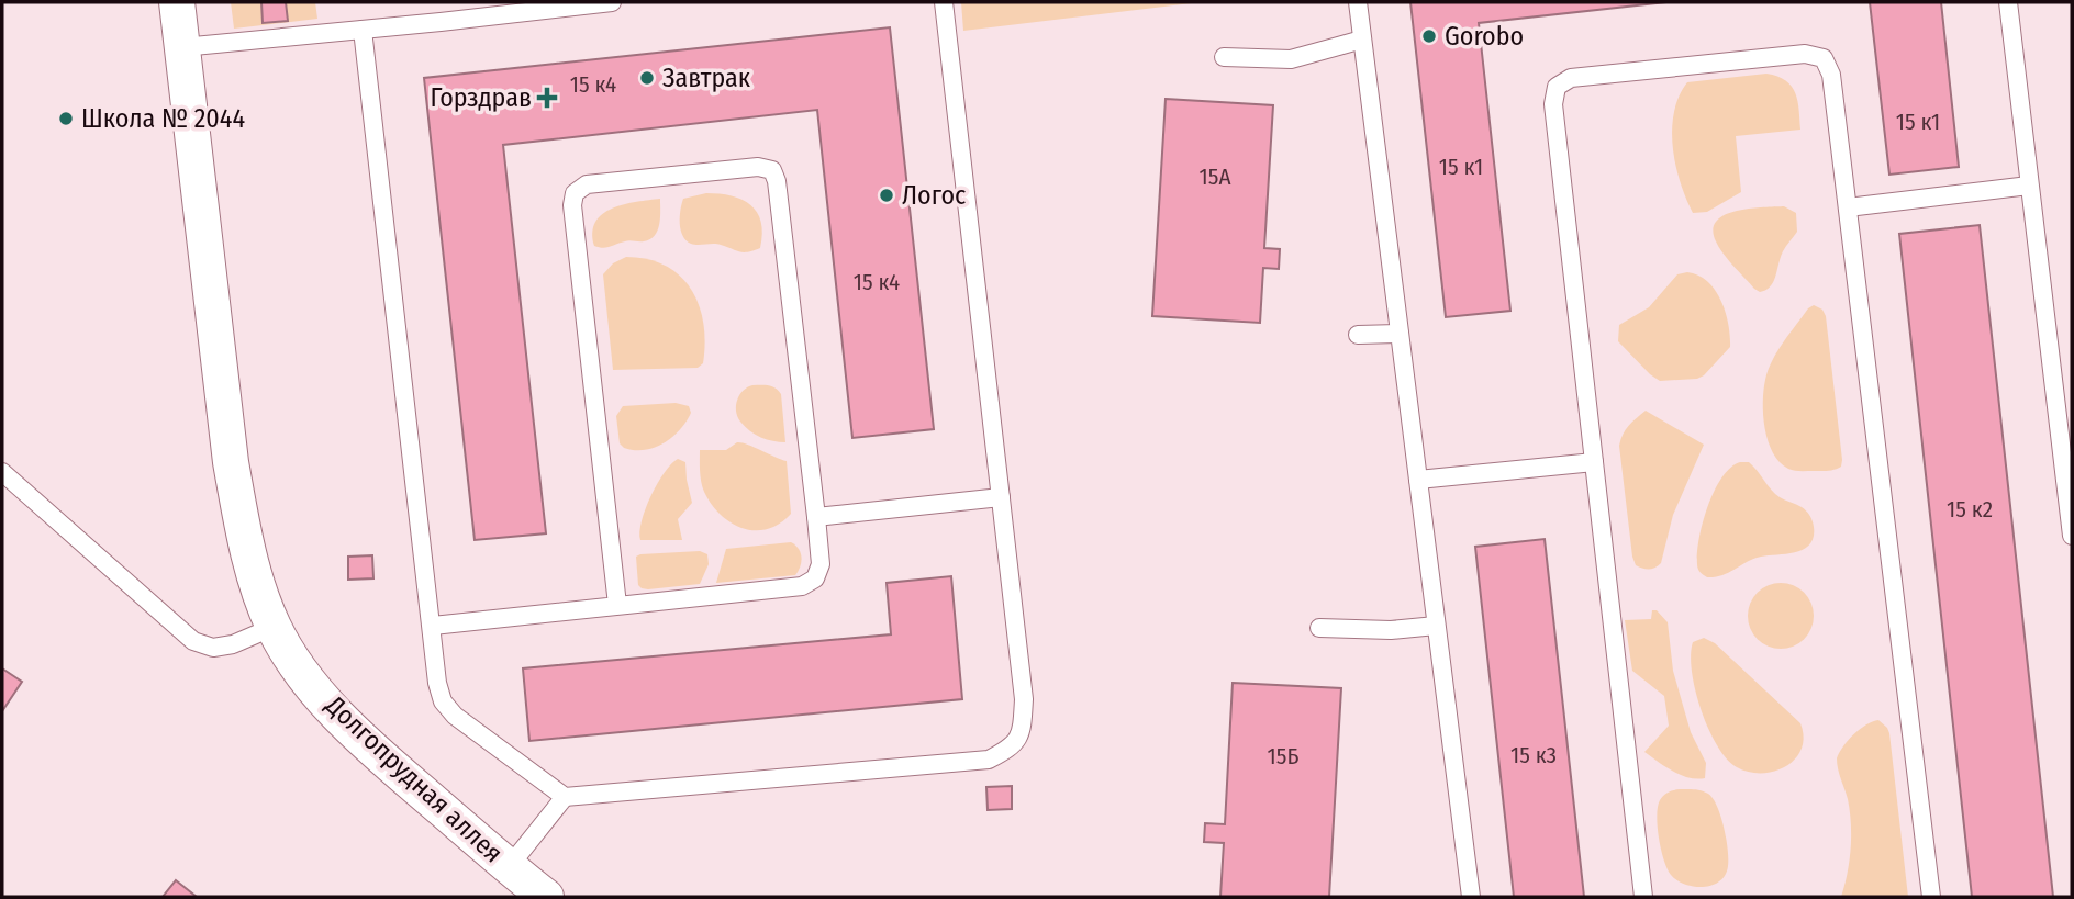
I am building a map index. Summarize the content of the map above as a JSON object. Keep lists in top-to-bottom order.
{
  "streets": {
    "street": ["Долгопрудная аллея"]
  },
  "places": {
    "other": [
      "Gorobo",
      "Завтрак",
      "Школа № 2044",
      "Логос"
    ],
    "health": ["Горздрав"]
  },
  "house_numbers": [
    "15 к4",
    "15 к1",
    "15 к1",
    "15А",
    "15 к4",
    "15 к2",
    "15 к3",
    "15Б"
  ]
}
